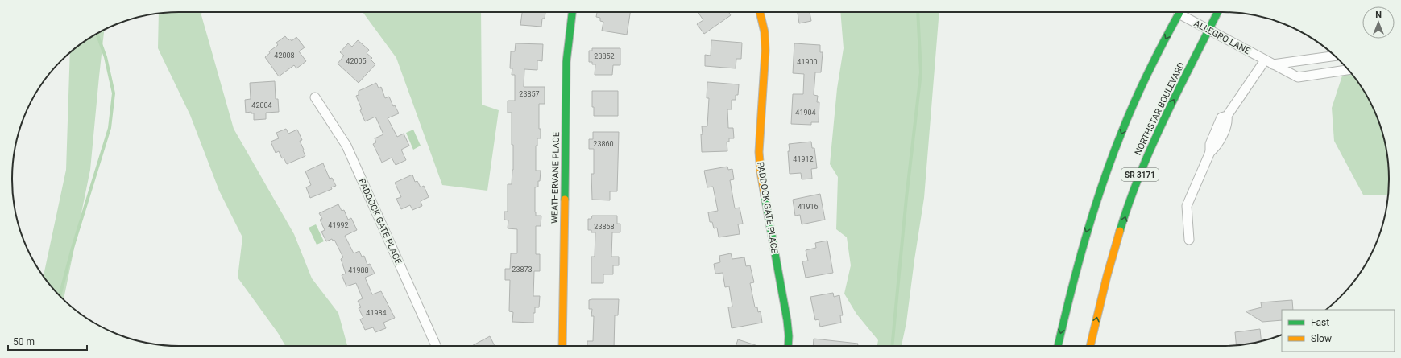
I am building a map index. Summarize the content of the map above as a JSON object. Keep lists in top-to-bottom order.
{
  "streets": {
    "main road": [
      "NORTHSTAR BOULEVARD",
      "SR 3171",
      "WEATHERVANE PLACE",
      "PADDOCK GATE PLACE"
    ],
    "street": ["ALLEGRO LANE"]
  },
  "crossings": [
    ["ALLEGRO LANE", "NORTHSTAR BOULEVARD"]
  ],
  "house_numbers": [
    "42008",
    "23852",
    "42005",
    "41900",
    "23857",
    "42004",
    "41904",
    "23860",
    "41912",
    "41916",
    "41992",
    "23868",
    "23873",
    "41988",
    "41984"
  ],
  "legend": ["Fast", "Slow"],
  "scale_bar": "50 m",
  "north": "top"
}
